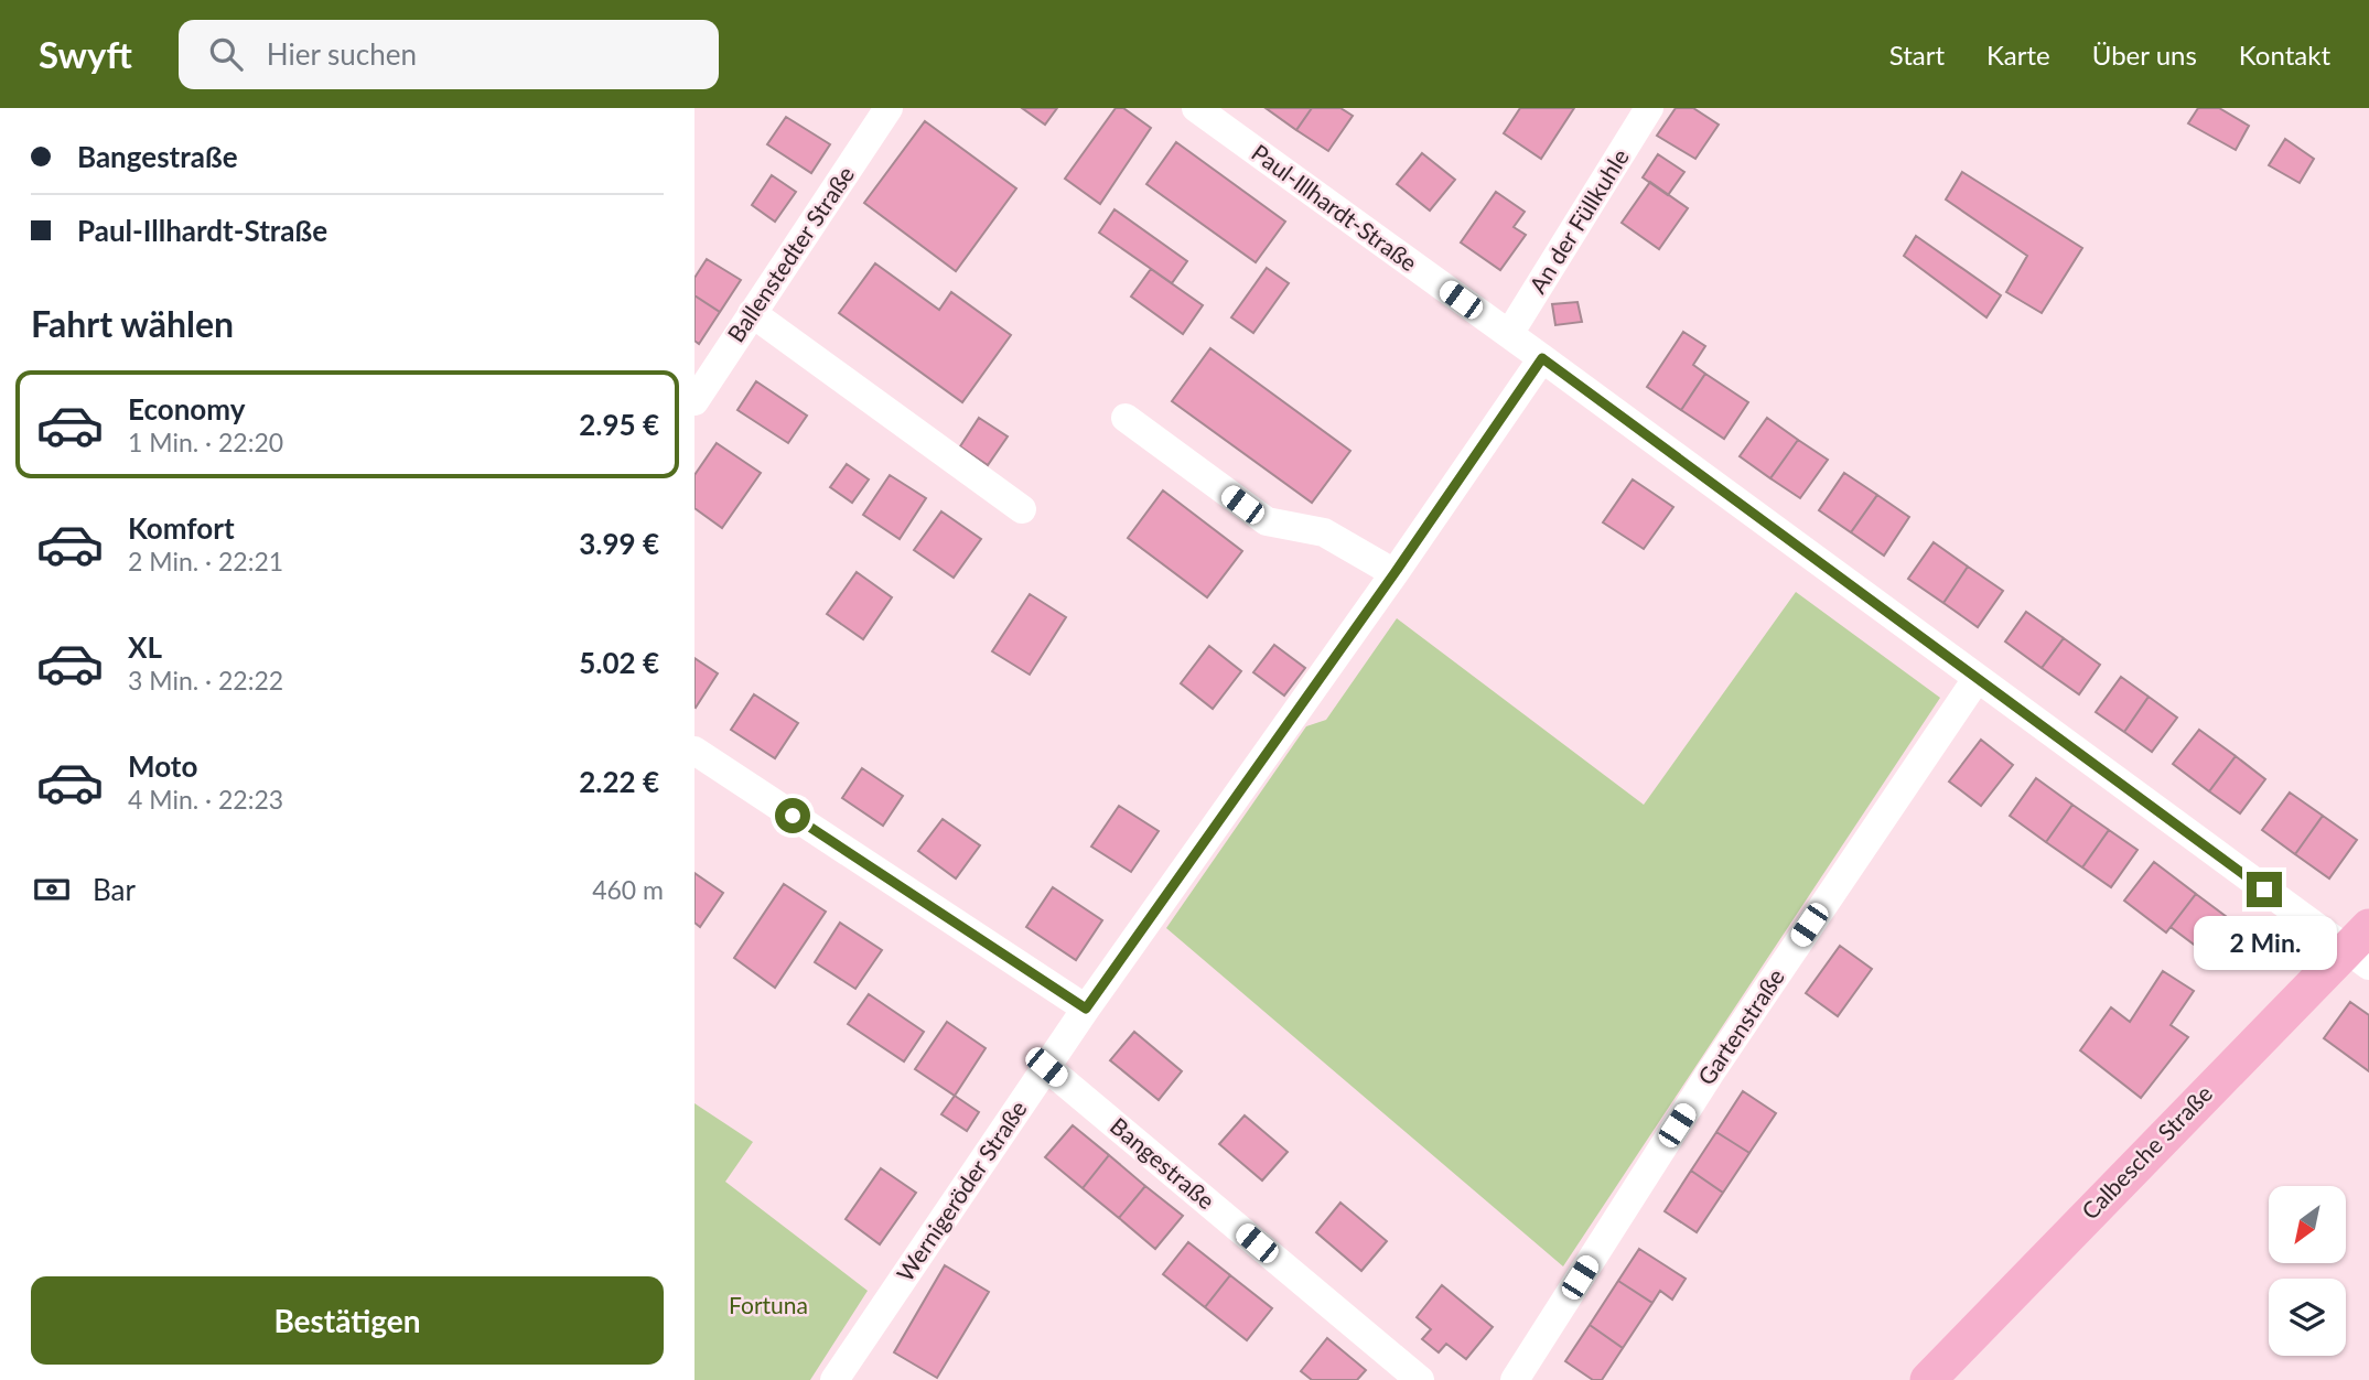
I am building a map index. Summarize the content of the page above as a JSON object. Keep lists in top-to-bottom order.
{
  "streets": {
    "main road": ["Calbesche Straße"],
    "street": [
      "Paul-Illhardt-Straße",
      "An der Füllkuhle",
      "Ballenstedter Straße",
      "Gartenstraße",
      "Bangestraße",
      "Wernigeröder Straße"
    ]
  },
  "crossings": [
    ["Paul-Illhardt-Straße", "An der Füllkuhle"],
    ["Paul-Illhardt-Straße", "Gartenstraße"],
    ["Paul-Illhardt-Straße", "Calbesche Straße"],
    ["Paul-Illhardt-Straße", "Wernigeröder Straße"],
    ["Bangestraße", "Wernigeröder Straße"]
  ],
  "parks": ["Fortuna"],
  "north": "bottom left",
  "page": {
    "header": "Swyft",
    "search": "Hier suchen",
    "nav": [
      "Start",
      "Karte",
      "Über uns",
      "Kontakt"
    ],
    "banner": ["Bangestraße", "Paul-Illhardt-Straße"],
    "heading": "Fahrt wählen",
    "list": [
      {
        "name": "Economy",
        "note": "1 Min. · 22:20",
        "value": "2.95 €"
      },
      {
        "name": "Komfort",
        "note": "2 Min. · 22:21",
        "value": "3.99 €"
      },
      {
        "name": "XL",
        "note": "3 Min. · 22:22",
        "value": "5.02 €"
      },
      {
        "name": "Moto",
        "note": "4 Min. · 22:23",
        "value": "2.22 €"
      }
    ],
    "pay": ["Bar", "460 m"],
    "bubble": "2 Min.",
    "buttons": "Bestätigen"
  }
}
